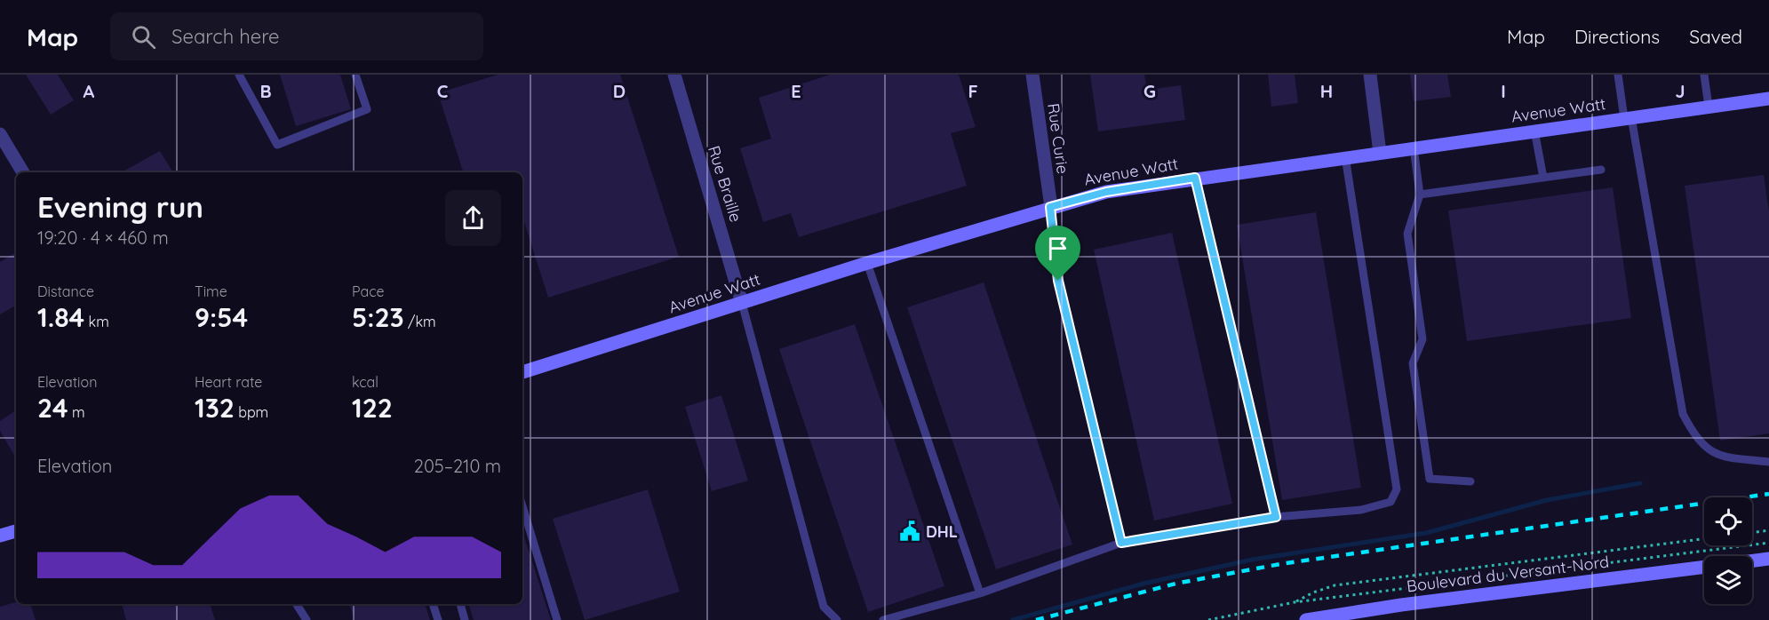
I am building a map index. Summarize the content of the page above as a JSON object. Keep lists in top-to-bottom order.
{
  "streets": {
    "street": [
      "Avenue Watt",
      "Rue Curie",
      "Rue Braille",
      "Boulevard du Versant-Nord"
    ]
  },
  "crossings": [
    ["Avenue Watt", "Rue Curie"],
    ["Avenue Watt", "Rue Braille"]
  ],
  "places": {
    "public building": ["DHL"]
  },
  "page": {
    "header": "Map",
    "search": "Search here",
    "nav": ["Map", "Directions", "Saved"],
    "heading": ["Evening run", "19:20 · 4 × 460 m"],
    "stats": [
      ["Distance", "1.84 km"],
      ["Time", "9:54"],
      ["Pace", "5:23 /km"],
      ["Elevation", "24 m"],
      ["Heart rate", "132 bpm"],
      ["kcal", "122"]
    ],
    "chart": ["Elevation", "205–210 m"]
  },
  "grid": {
    "columns": [
      "A",
      "B",
      "C",
      "D",
      "E",
      "F",
      "G",
      "H",
      "I",
      "J"
    ]
  }
}
